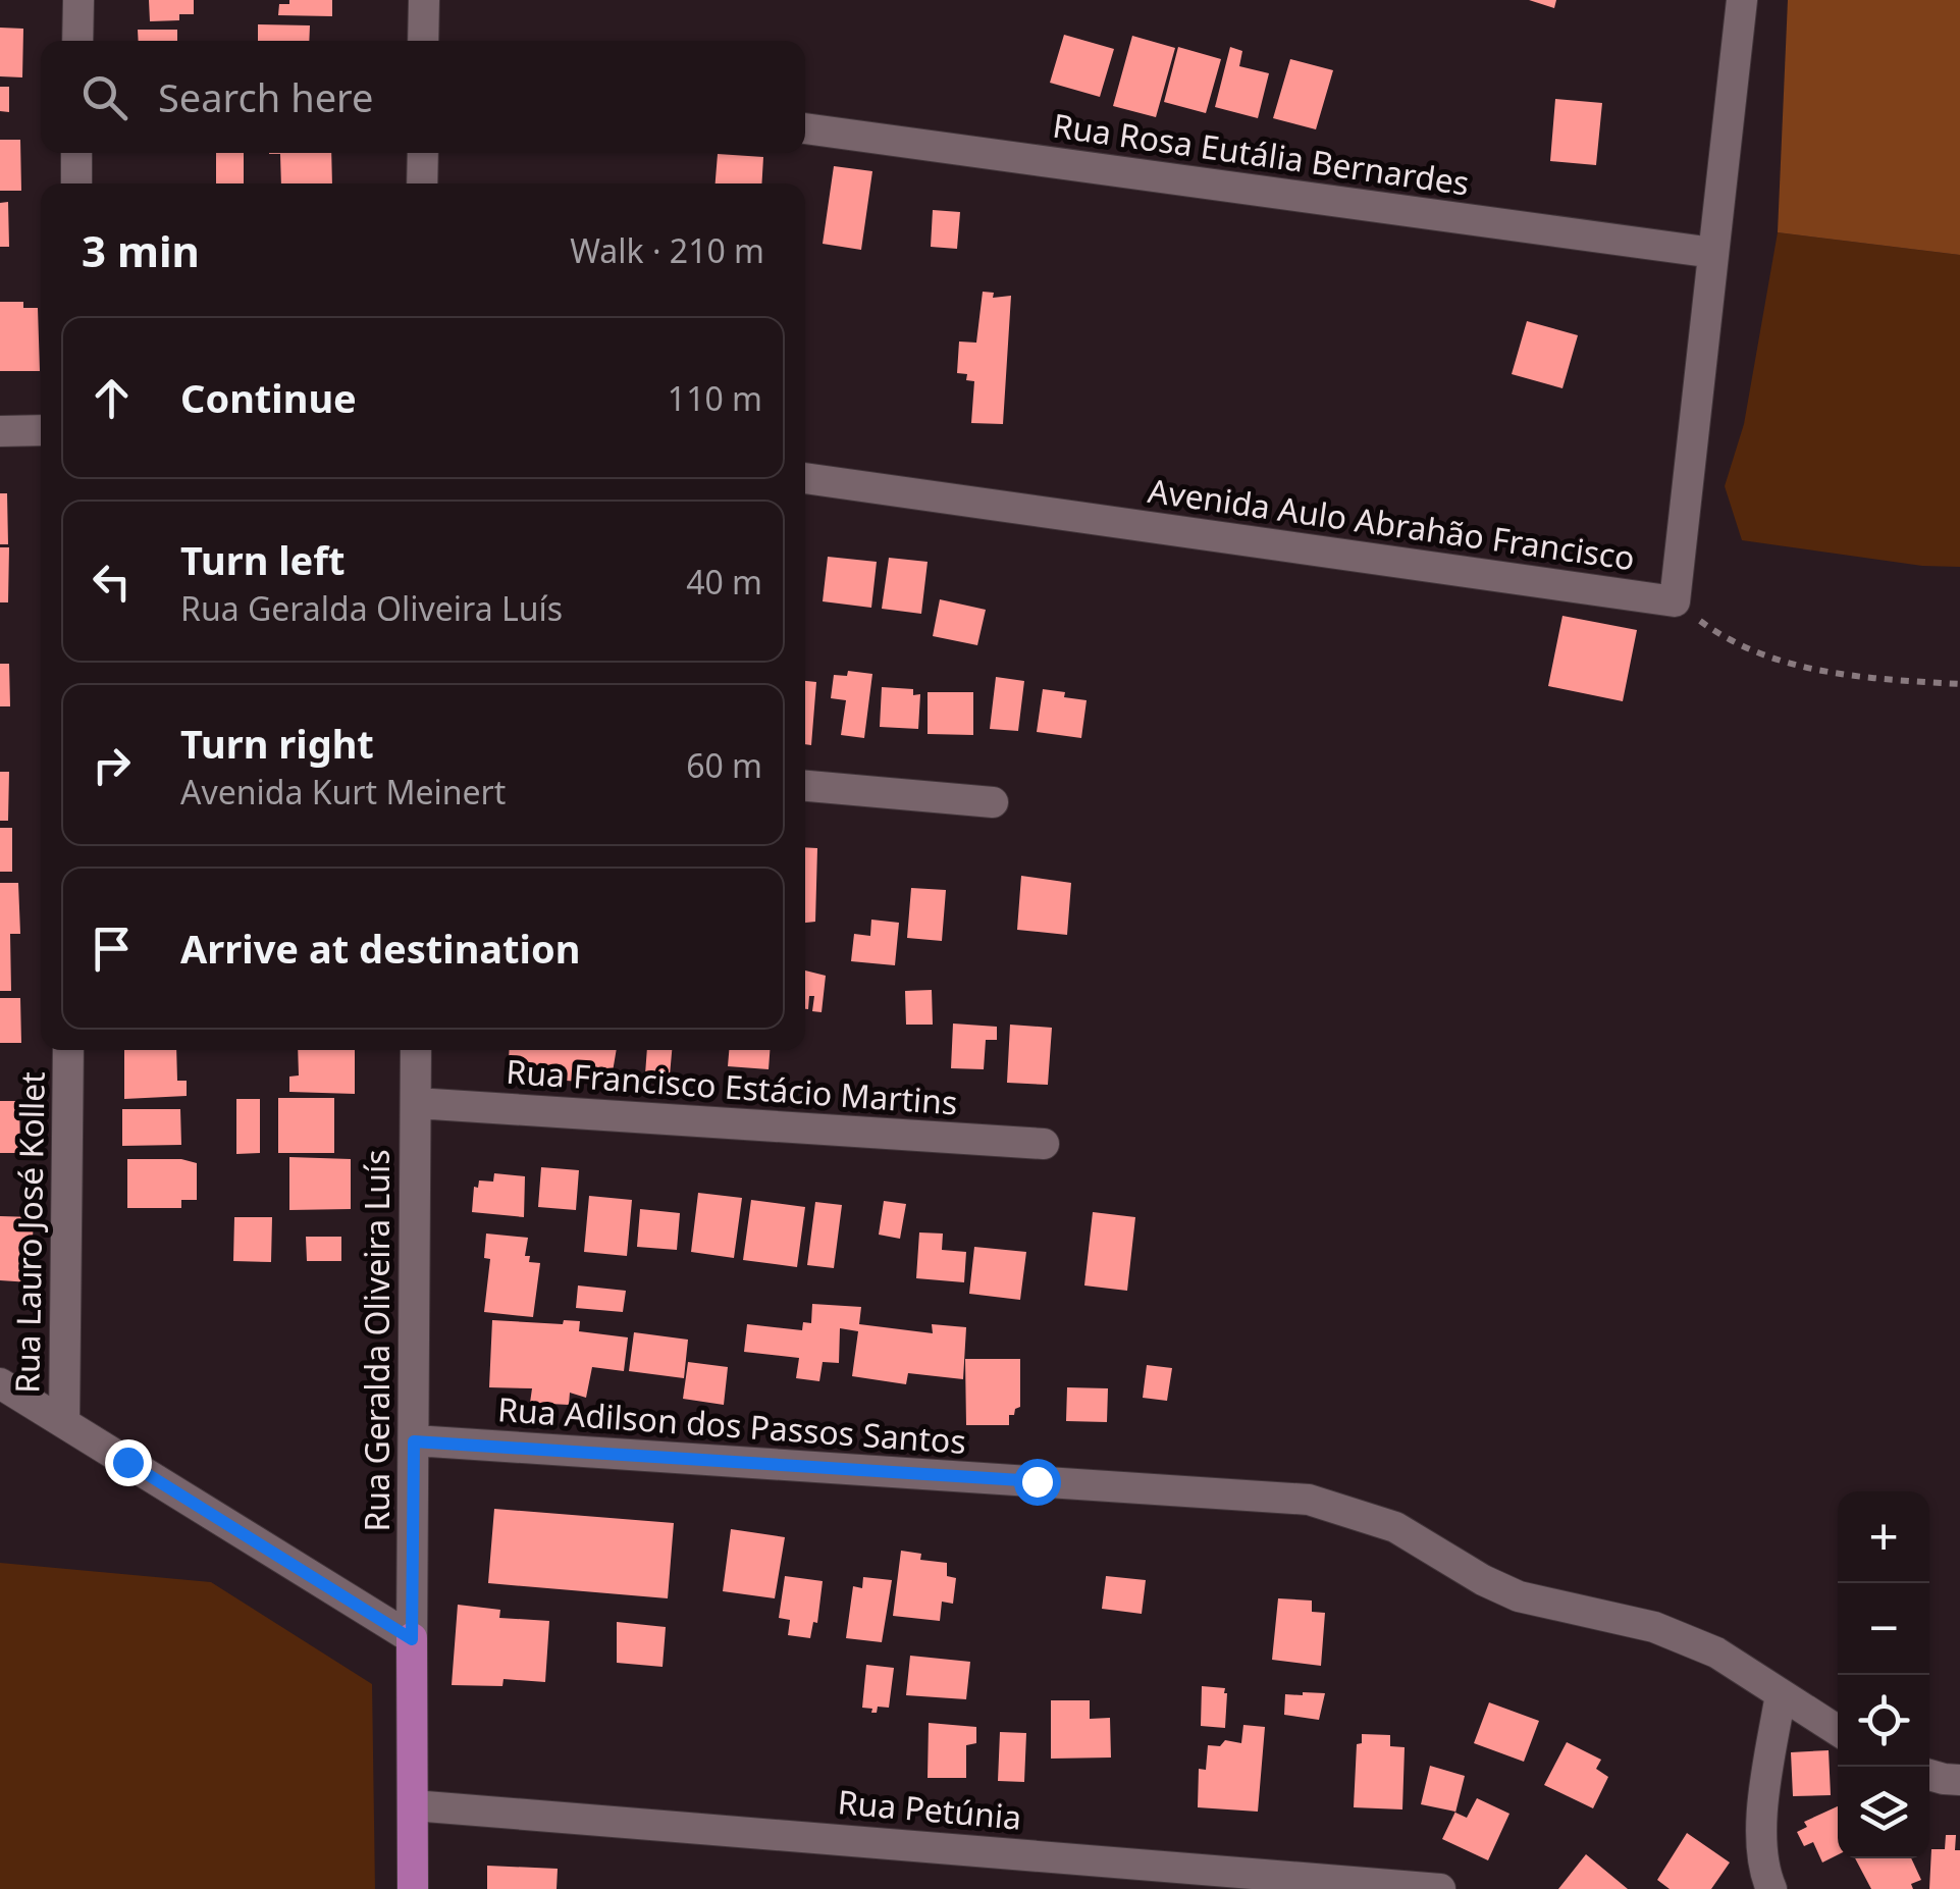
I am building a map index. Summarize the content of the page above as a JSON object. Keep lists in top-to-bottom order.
{
  "streets": {
    "street": [
      "Rua Rosa Eutália Bernardes",
      "Avenida Aulo Abrahão Francisco",
      "Rua Francisco Estácio Martins",
      "Rua Lauro José Kollet",
      "Rua Geralda Oliveira Luís",
      "Rua Adilson dos Passos Santos",
      "Rua Petúnia"
    ]
  },
  "crossings": [
    ["Rua Francisco Estácio Martins", "Rua Geralda Oliveira Luís"],
    ["Rua Geralda Oliveira Luís", "Rua Adilson dos Passos Santos"]
  ],
  "page": {
    "search": "Search here",
    "heading": ["3 min", "Walk · 210 m"],
    "list": [
      ["Continue", "110 m"],
      ["Turn left", "Rua Geralda Oliveira Luís", "40 m"],
      ["Turn right", "Avenida Kurt Meinert", "60 m"],
      "Arrive at destination"
    ],
    "map_buttons": ["+", "−"]
  }
}
